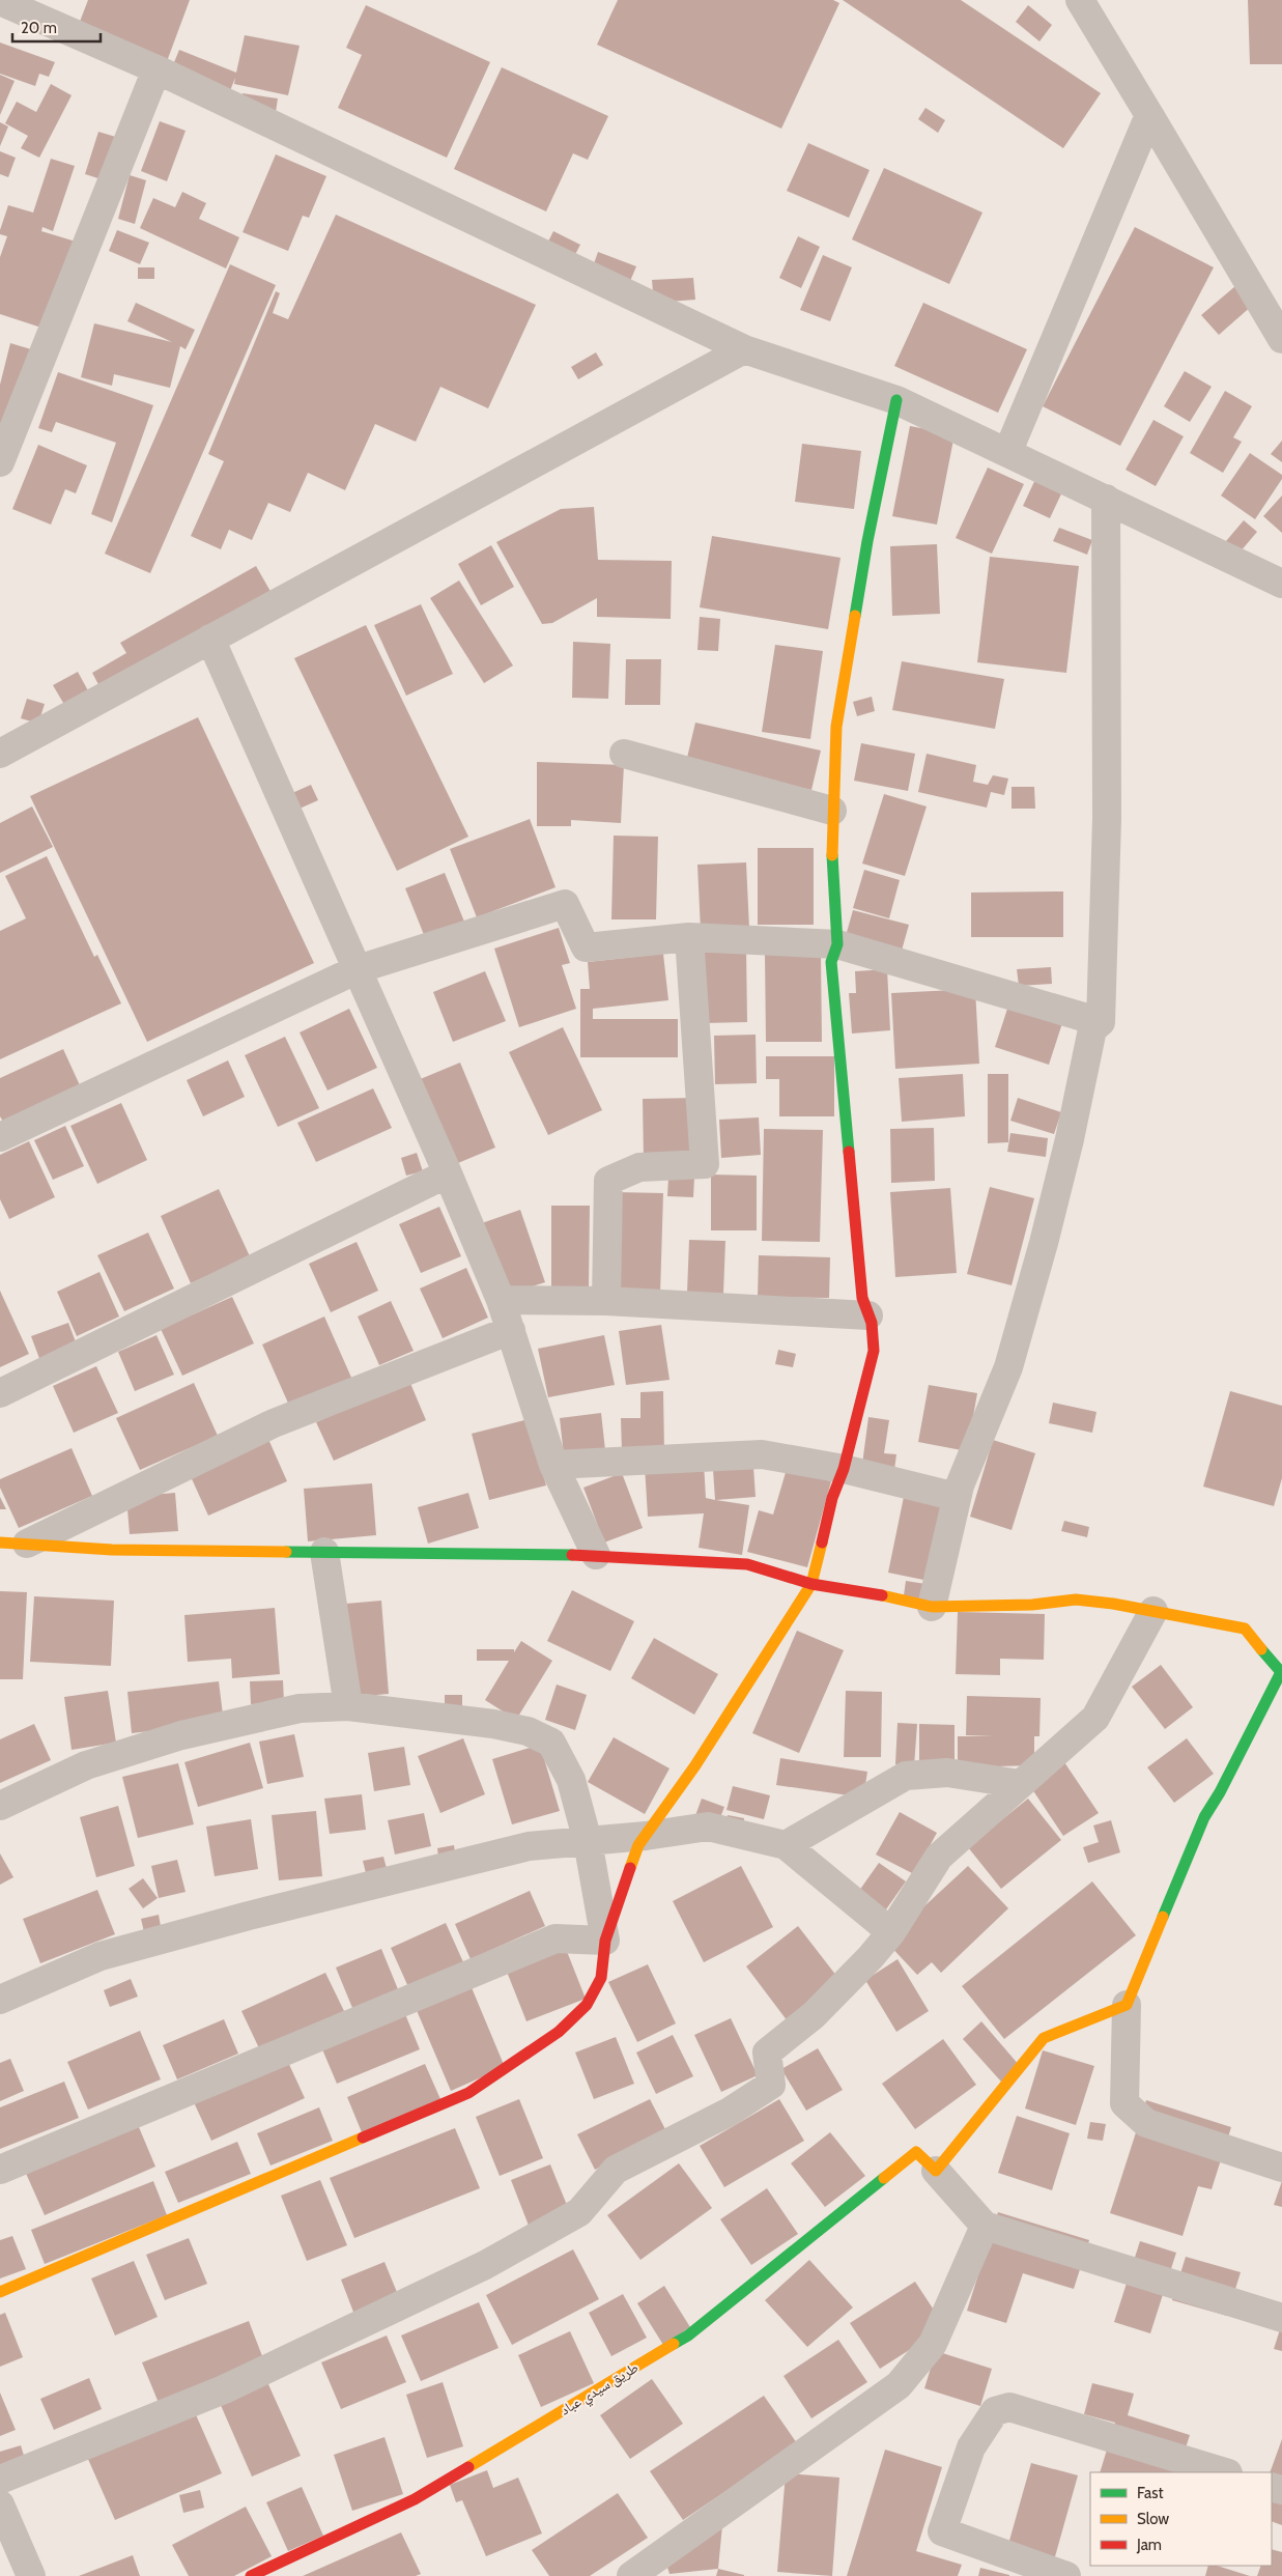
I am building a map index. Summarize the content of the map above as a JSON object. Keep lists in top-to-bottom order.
{
  "streets": {
    "street": ["طريق سيدي عباد"]
  },
  "legend": ["Fast", "Slow", "Jam"],
  "scale_bar": "20 m"
}
